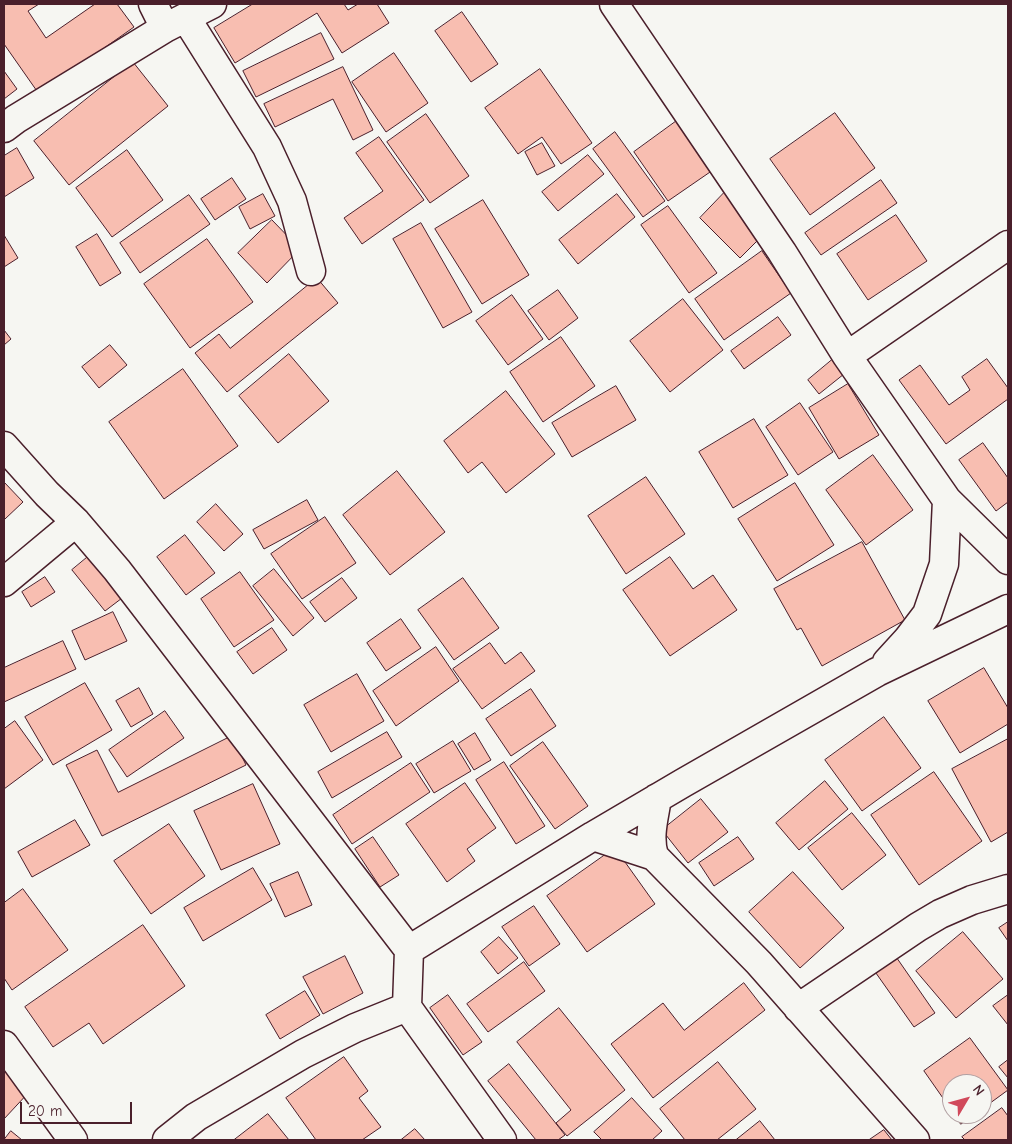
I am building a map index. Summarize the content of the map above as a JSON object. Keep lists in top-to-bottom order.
{
  "scale_bar": "20 m",
  "north": "top right"
}
